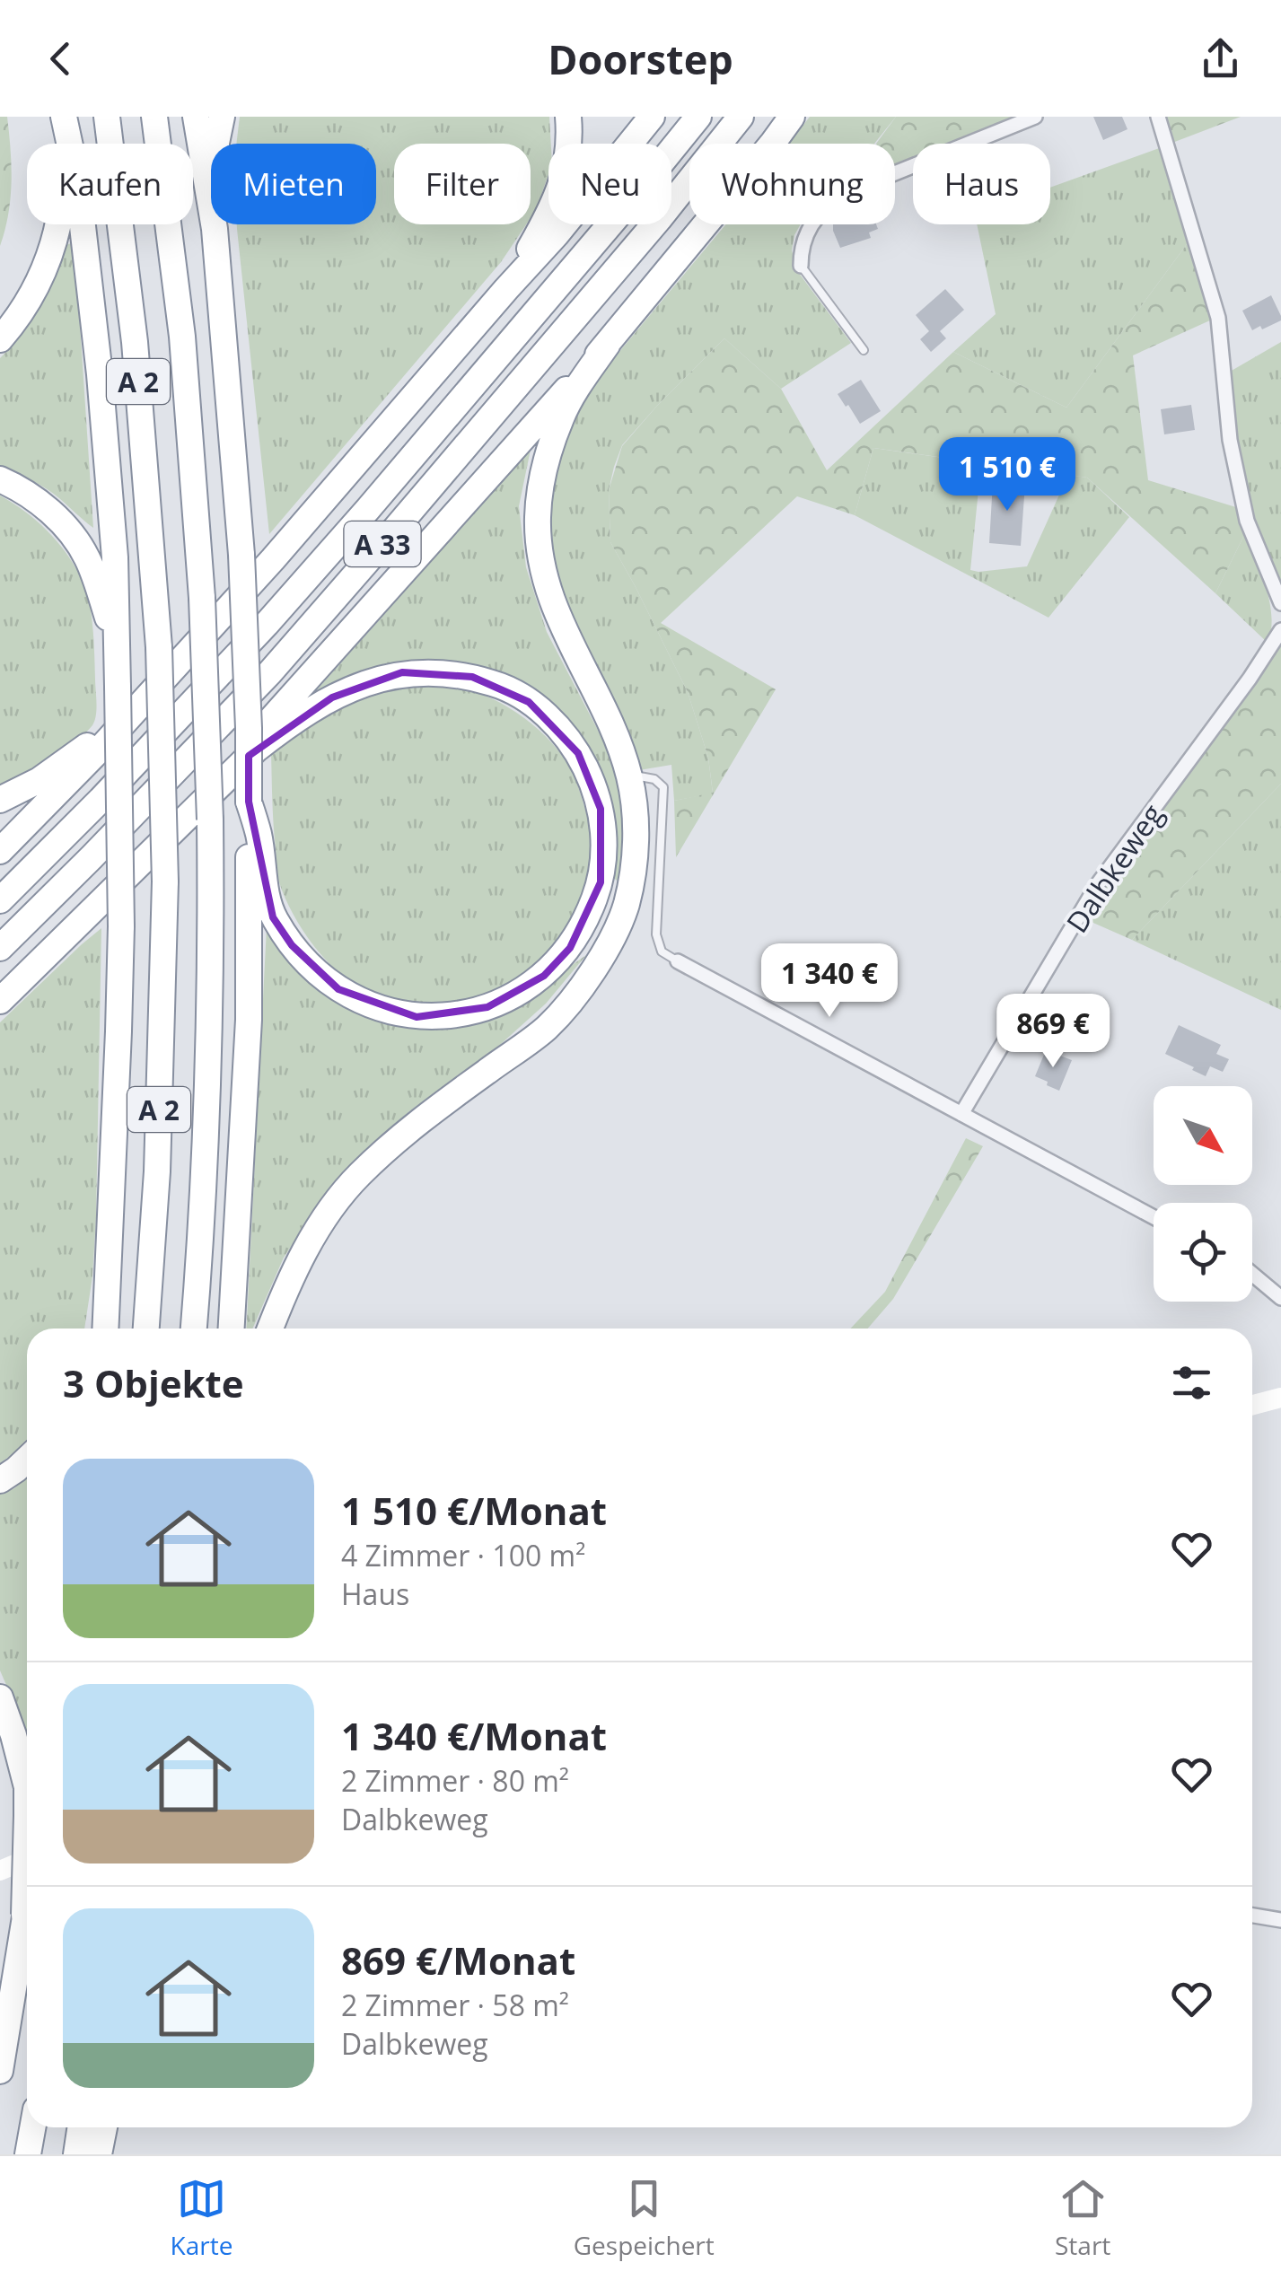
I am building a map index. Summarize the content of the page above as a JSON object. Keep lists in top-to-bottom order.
{
  "streets": {
    "highway": ["A 2", "A 33"],
    "street": ["Dalbkeweg"]
  },
  "north": "bottom right",
  "page": {
    "header": "Doorstep",
    "chip": [
      "Kaufen",
      "Mieten",
      "Filter",
      "Neu",
      "Wohnung",
      "Haus"
    ],
    "price": ["1 510 €", "1 340 €", "869 €"],
    "heading": "3 Objekte",
    "list": [
      {
        "name": "1 510 €/Monat",
        "note": "4 Zimmer · 100 m² · Haus"
      },
      {
        "name": "1 340 €/Monat",
        "note": "2 Zimmer · 80 m² · Dalbkeweg"
      },
      {
        "name": "869 €/Monat",
        "note": "2 Zimmer · 58 m² · Dalbkeweg"
      }
    ],
    "tabs": ["Karte", "Gespeichert", "Start"]
  }
}
